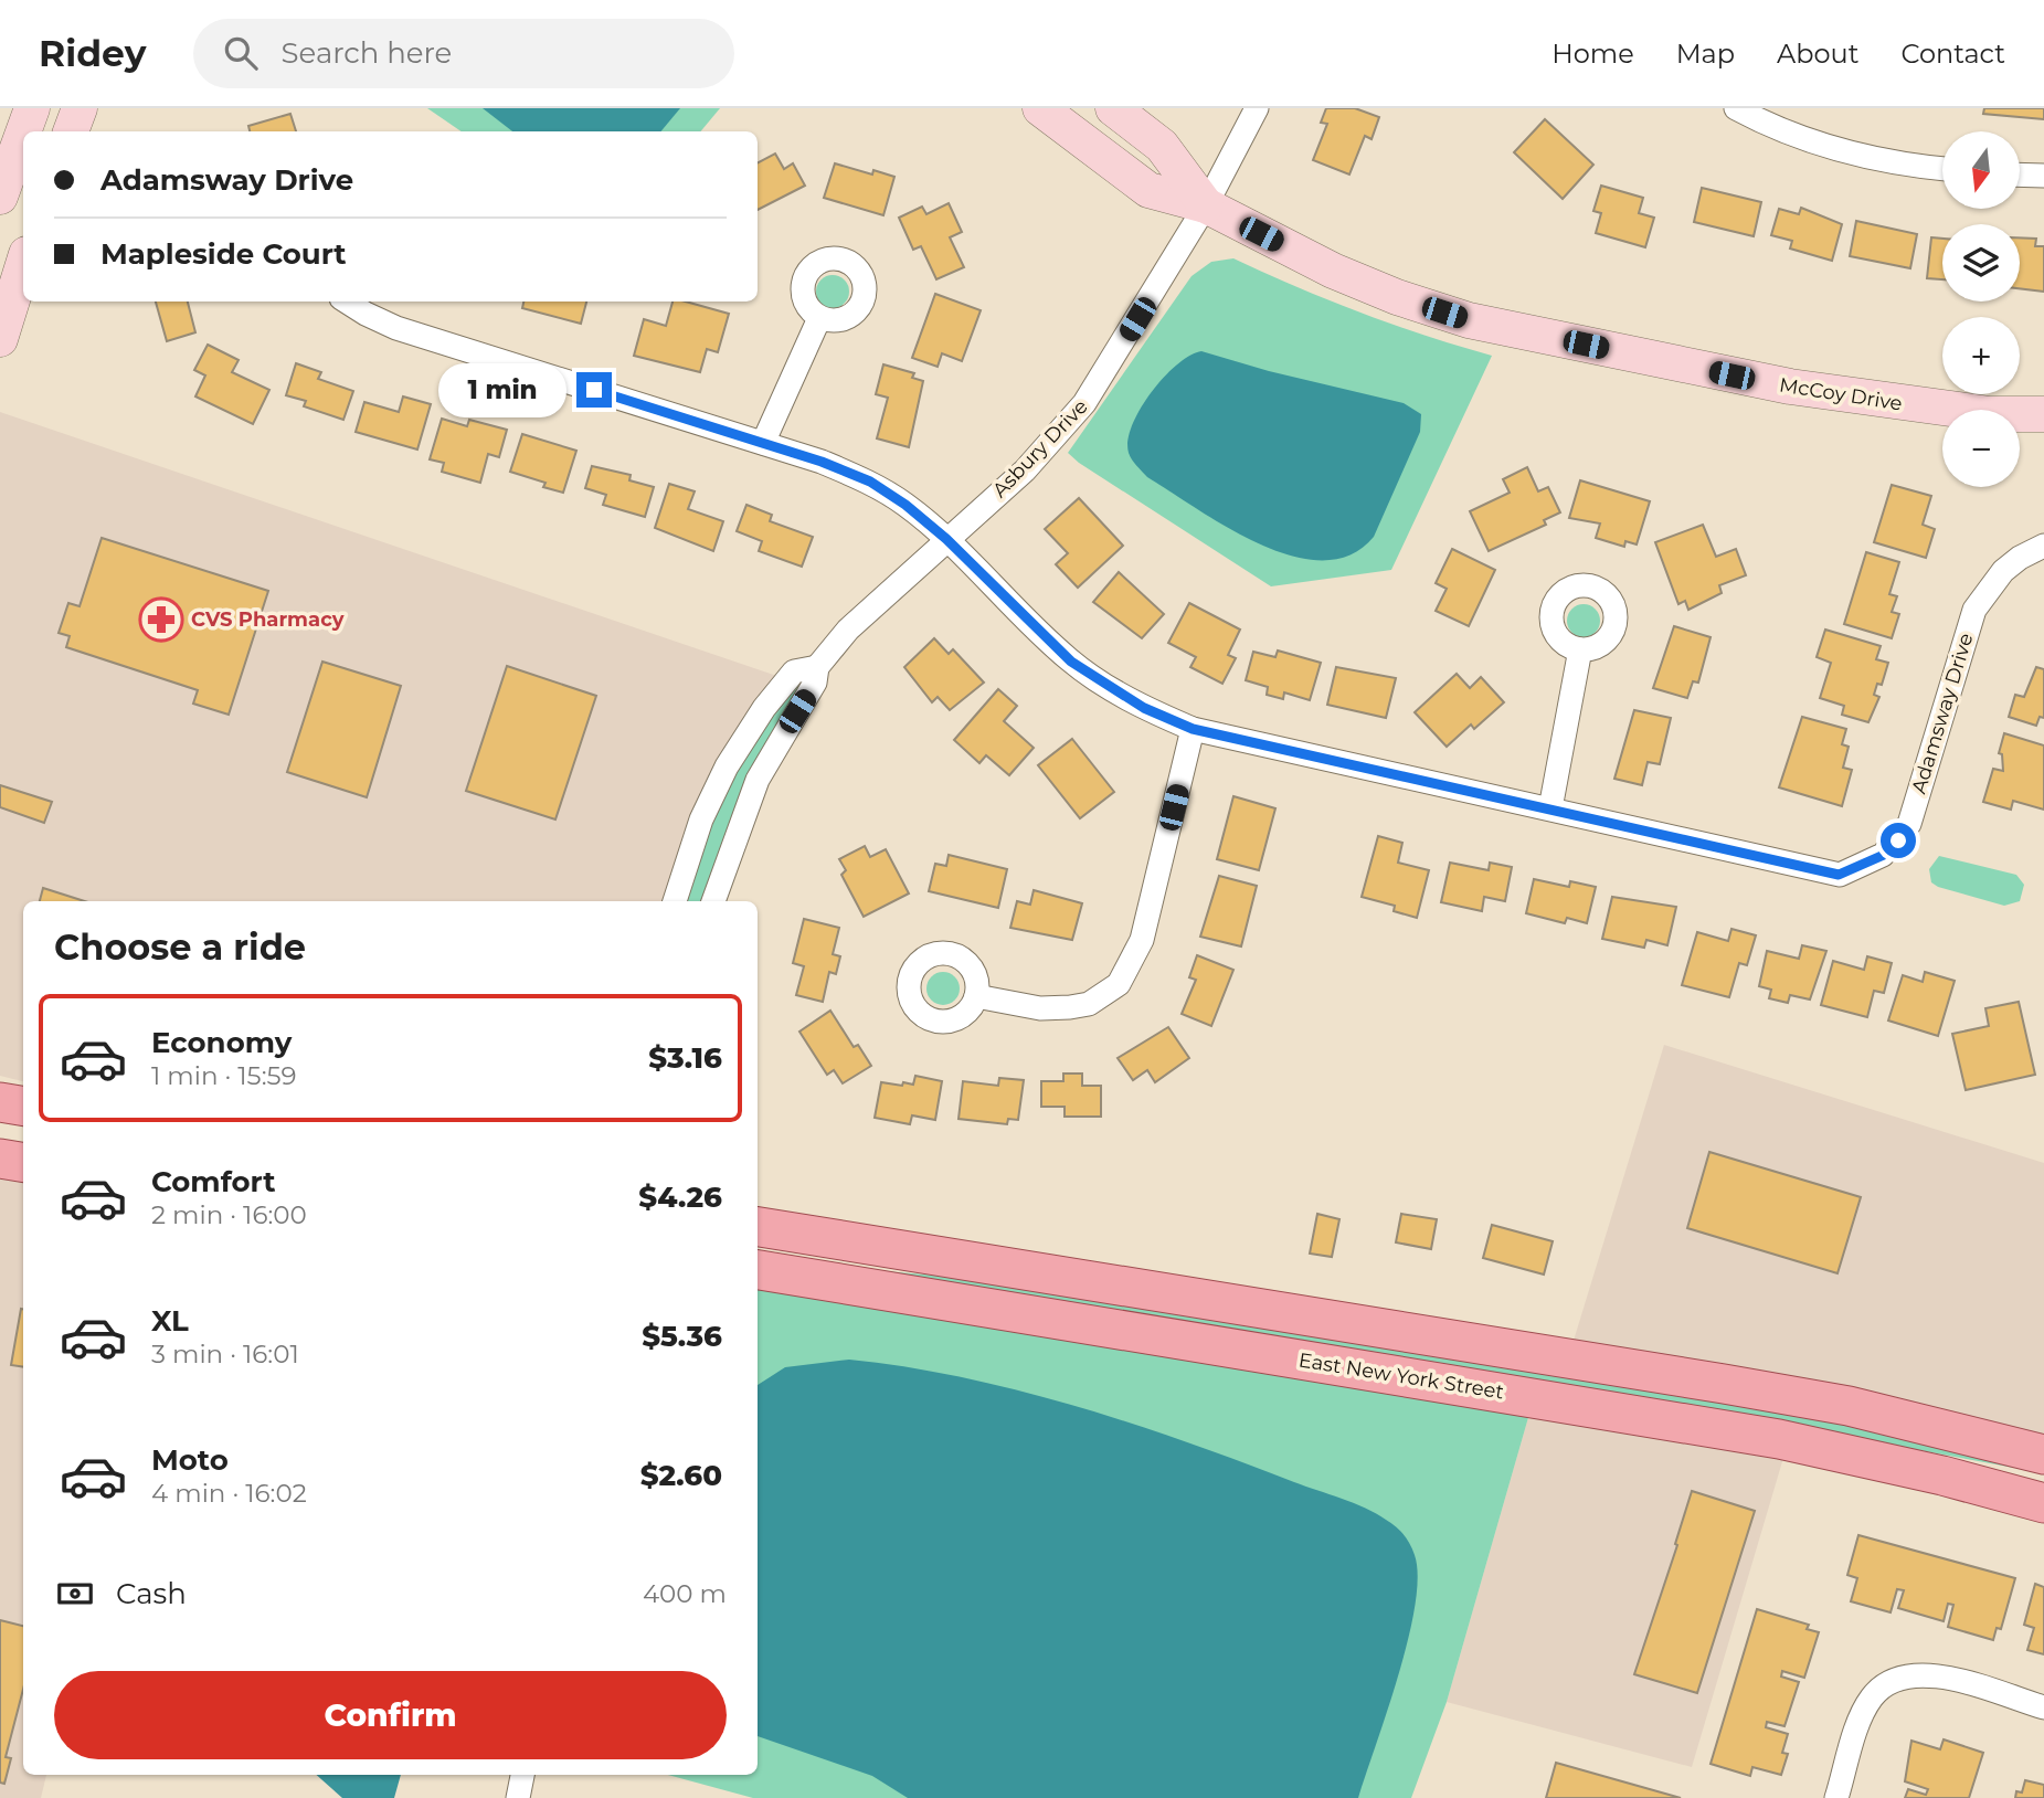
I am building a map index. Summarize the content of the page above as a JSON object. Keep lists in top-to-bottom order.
{
  "streets": {
    "main road": ["East New York Street"],
    "street": ["McCoy Drive", "Asbury Drive", "Adamsway Drive"]
  },
  "crossings": [
    ["McCoy Drive", "Asbury Drive"]
  ],
  "places": {
    "pharmacy": ["CVS Pharmacy"]
  },
  "north": "bottom",
  "page": {
    "header": "Ridey",
    "search": "Search here",
    "nav": [
      "Home",
      "Map",
      "About",
      "Contact"
    ],
    "map_buttons": ["+", "−"],
    "banner": ["Adamsway Drive", "Mapleside Court"],
    "bubble": "1 min",
    "heading": "Choose a ride",
    "list": [
      {
        "name": "Economy",
        "note": "1 min · 15:59",
        "value": "$3.16"
      },
      {
        "name": "Comfort",
        "note": "2 min · 16:00",
        "value": "$4.26"
      },
      {
        "name": "XL",
        "note": "3 min · 16:01",
        "value": "$5.36"
      },
      {
        "name": "Moto",
        "note": "4 min · 16:02",
        "value": "$2.60"
      }
    ],
    "pay": ["Cash", "400 m"],
    "buttons": "Confirm"
  }
}
